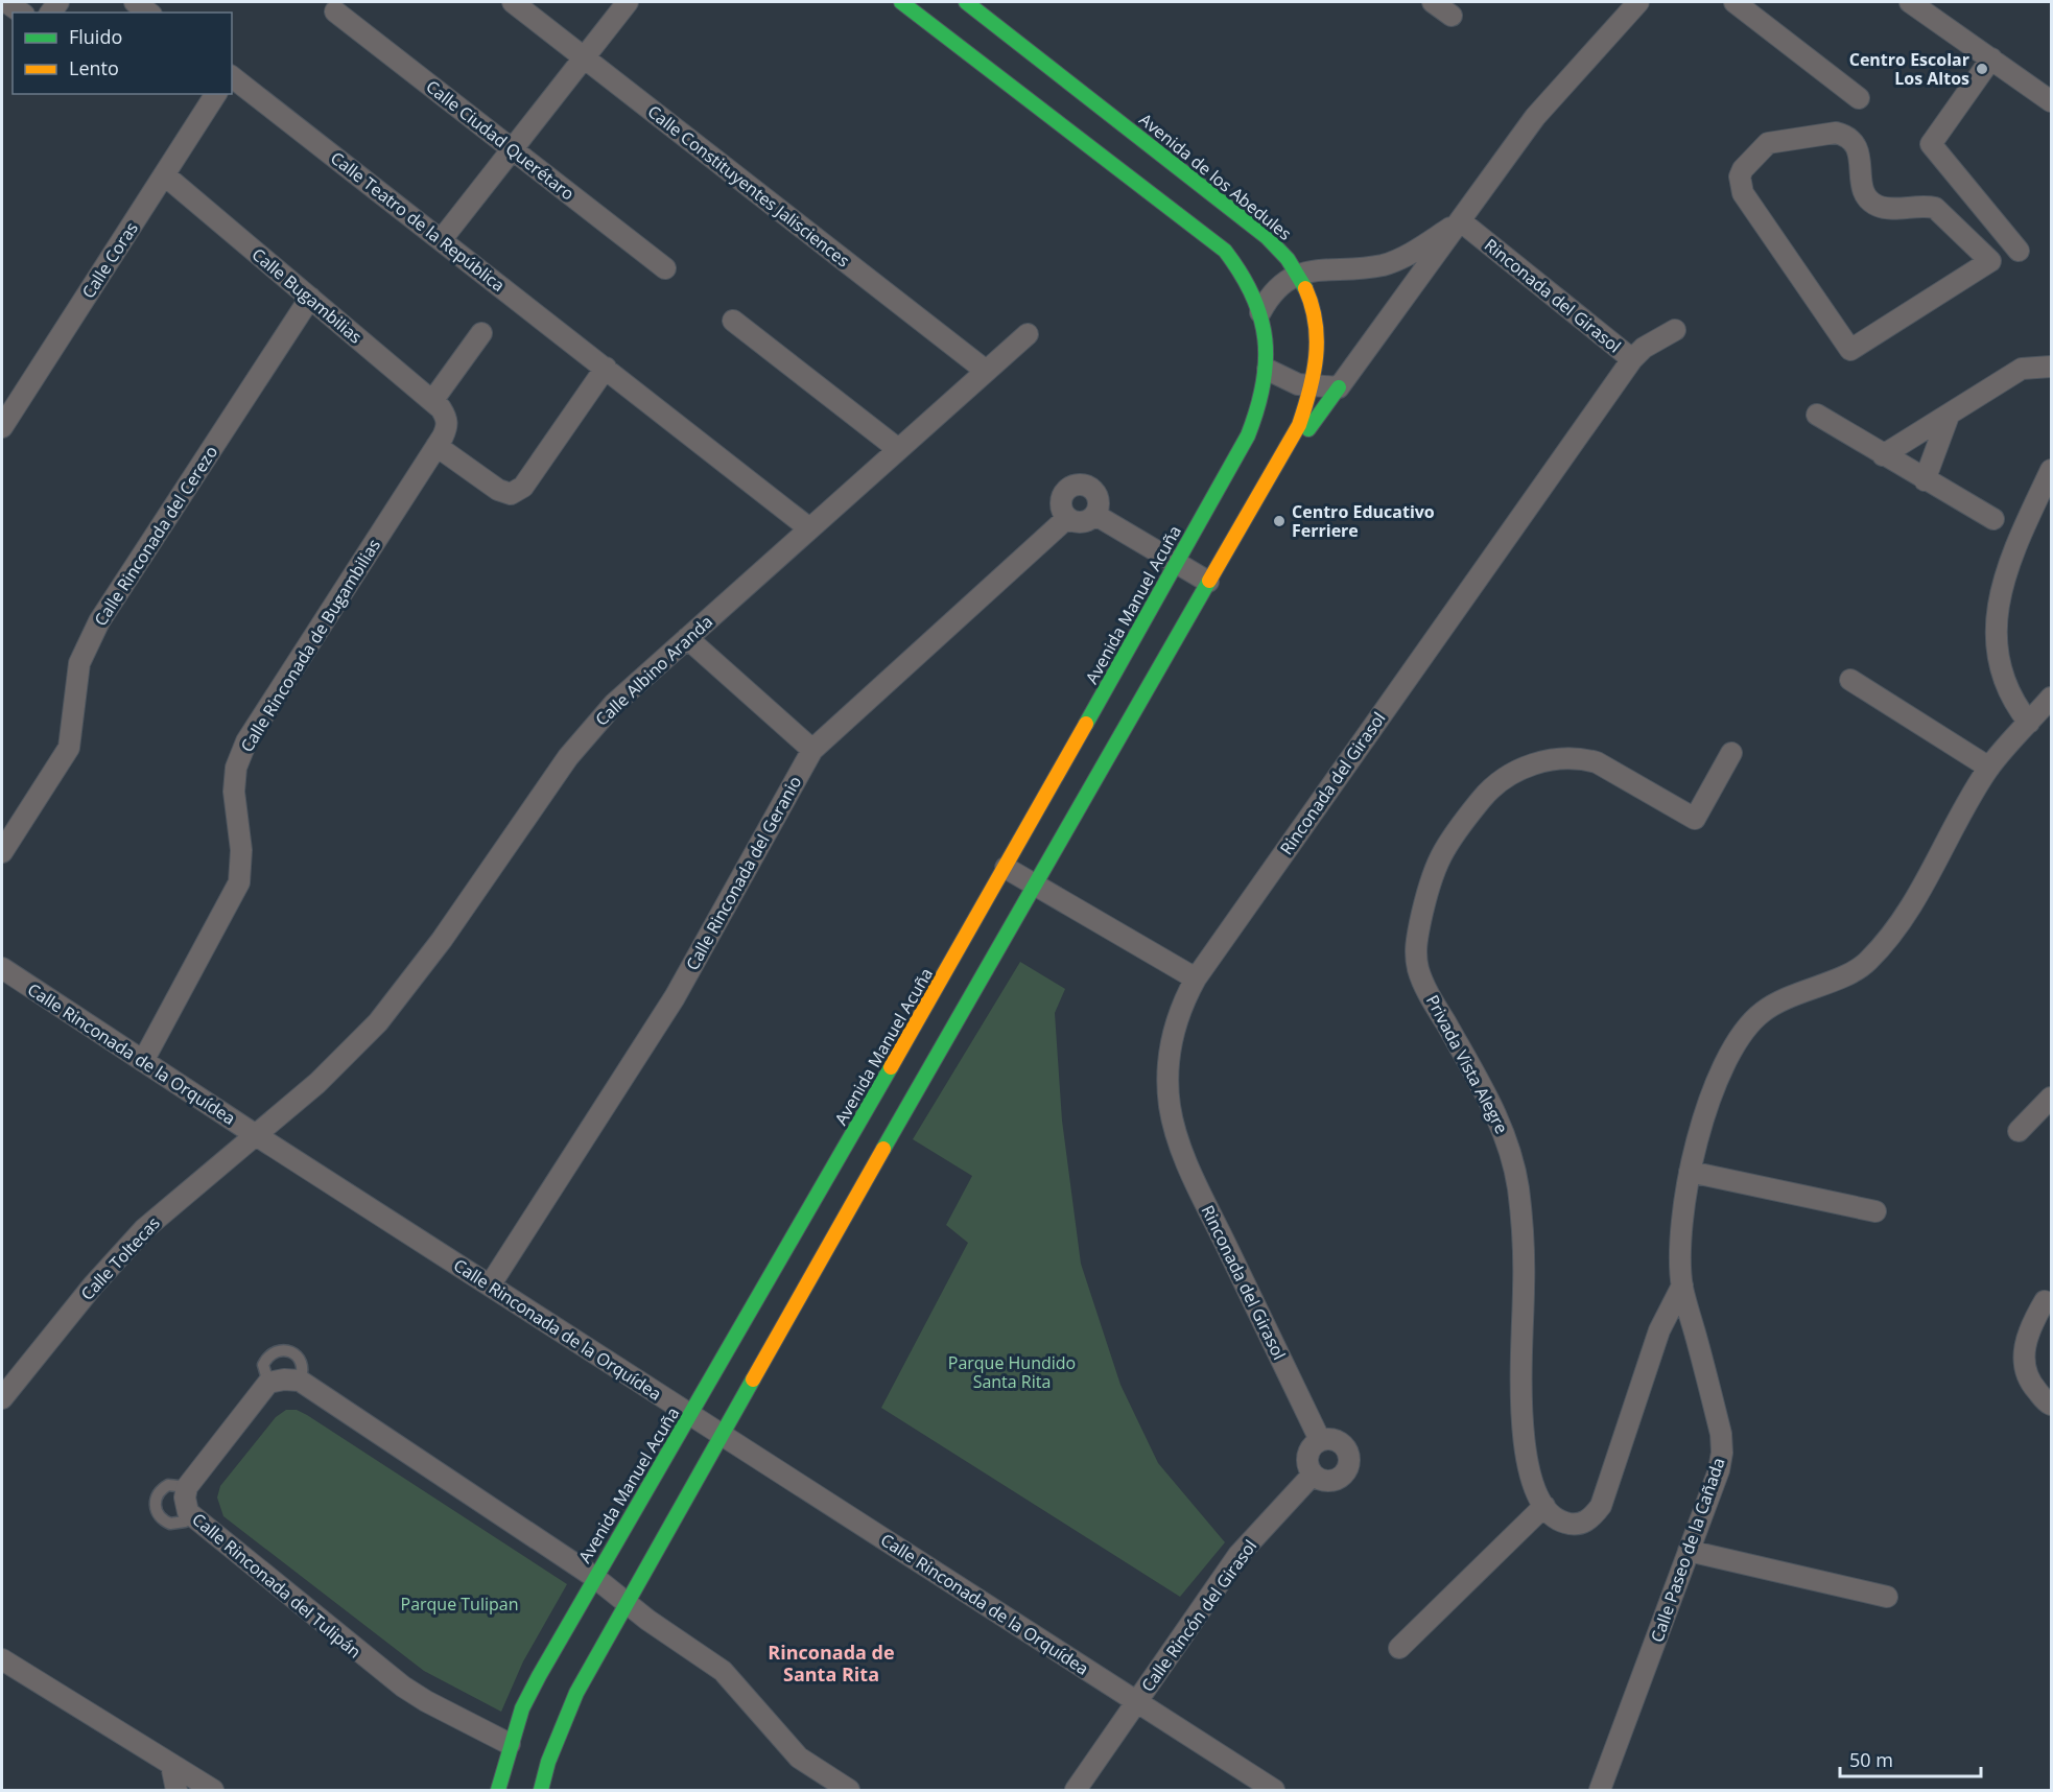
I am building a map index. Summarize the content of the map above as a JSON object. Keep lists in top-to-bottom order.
{
  "streets": {
    "street": [
      "Calle Ciudad Querétaro",
      "Avenida de los Abedules",
      "Calle Constituyentes Jalisciences",
      "Calle Teatro de la República",
      "Calle Coras",
      "Calle Bugambilias",
      "Rinconada del Girasol",
      "Calle Rinconada del Cerezo",
      "Avenida Manuel Acuña",
      "Calle Rinconada de Bugambilias",
      "Calle Albino Aranda",
      "Calle Rinconada del Geranio",
      "Calle Rinconada de la Orquídea",
      "Privada Vista Alegre",
      "Calle Toltecas",
      "Calle Paseo de la Cañada",
      "Calle Rinconada del Tulipán",
      "Calle Rincón del Girasol"
    ]
  },
  "crossings": [
    ["Calle Constituyentes Jalisciences", "Calle Albino Aranda"],
    ["Calle Teatro de la República", "Calle Albino Aranda"],
    ["Calle Coras", "Calle Bugambilias"],
    ["Calle Bugambilias", "Calle Rinconada del Cerezo"],
    ["Calle Bugambilias", "Calle Rinconada de Bugambilias"],
    ["Rinconada del Girasol", "Calle Rincón del Girasol"],
    ["Avenida Manuel Acuña", "Calle Rinconada de la Orquídea"],
    ["Avenida Manuel Acuña", "Calle Rinconada del Tulipán"],
    ["Calle Rinconada de Bugambilias", "Calle Rinconada de la Orquídea"],
    ["Calle Albino Aranda", "Calle Rinconada de la Orquídea"],
    ["Calle Albino Aranda", "Calle Toltecas"],
    ["Calle Rinconada del Geranio", "Calle Rinconada de la Orquídea"],
    ["Calle Rinconada de la Orquídea", "Calle Toltecas"],
    ["Calle Rinconada de la Orquídea", "Calle Rincón del Girasol"]
  ],
  "districts": ["Rinconada de Santa Rita"],
  "parks": ["Parque Hundido Santa Rita", "Parque Tulipan"],
  "places": ["Centro Escolar Los Altos", "Centro Educativo Ferriere"],
  "legend": ["Fluido", "Lento"],
  "scale_bar": "50 m"
}
